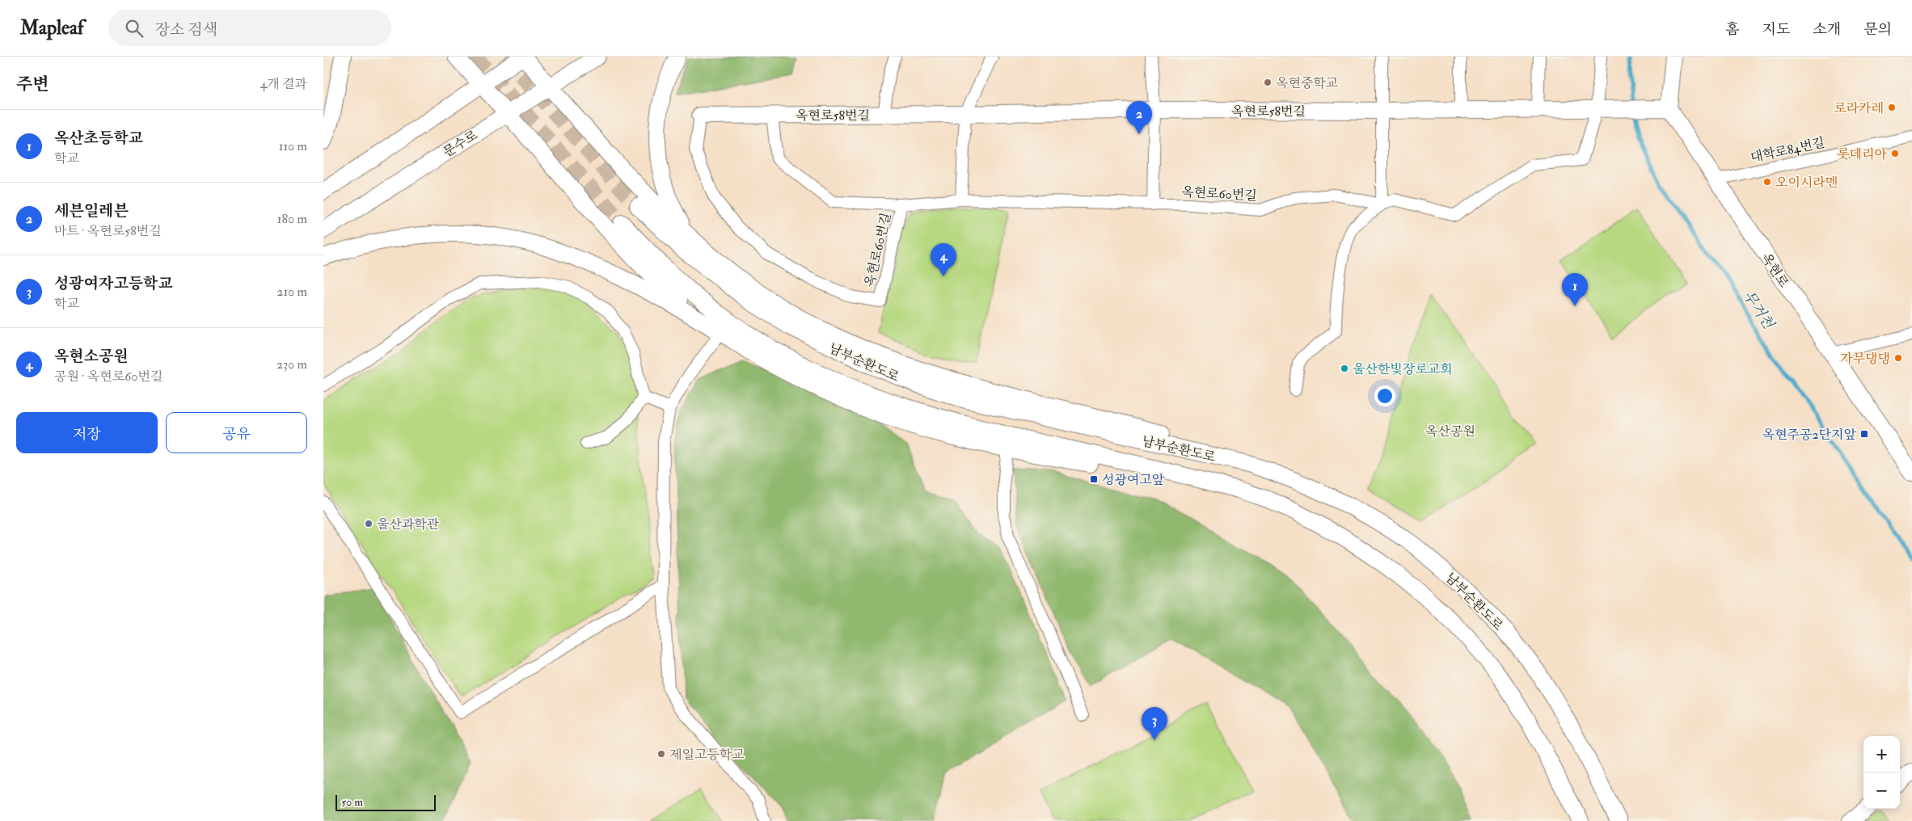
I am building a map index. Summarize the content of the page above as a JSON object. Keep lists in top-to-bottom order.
{
  "streets": {
    "main road": [
      "옥현로58번길",
      "문수로",
      "옥현로",
      "남부순환도로"
    ],
    "street": ["대학로84번길", "옥현로60번길"]
  },
  "crossings": [
    ["옥현로58번길", "옥현로60번길"],
    ["옥현로58번길", "옥현로"],
    ["대학로84번길", "옥현로"]
  ],
  "water": ["무거천"],
  "parks": ["옥산공원"],
  "places": {
    "other": [
      "옥현중학교",
      "로라카레",
      "롯데리아",
      "오이시라멘",
      "가무댕댕",
      "울산한빛장로교회",
      "울산과학관",
      "제일고등학교"
    ],
    "transit": ["옥현주공2단지앞", "성광여고앞"]
  },
  "scale_bar": "50 m",
  "page": {
    "header": "Mapleaf",
    "search": "장소 검색",
    "nav": [
      "홈",
      "지도",
      "소개",
      "문의"
    ],
    "heading": ["주변", "4개 결과"],
    "pins": [
      "2",
      "4",
      "1",
      "3"
    ],
    "list": [
      {
        "mark": "1",
        "name": "옥산초등학교",
        "note": "학교",
        "value": "110 m"
      },
      {
        "mark": "2",
        "name": "세븐일레븐",
        "note": "마트 · 옥현로58번길",
        "value": "180 m"
      },
      {
        "mark": "3",
        "name": "성광여자고등학교",
        "note": "학교",
        "value": "210 m"
      },
      {
        "mark": "4",
        "name": "옥현소공원",
        "note": "공원 · 옥현로60번길",
        "value": "230 m"
      }
    ],
    "buttons": ["저장", "공유"],
    "map_buttons": ["+", "−"],
    "scale": "50 m"
  }
}
